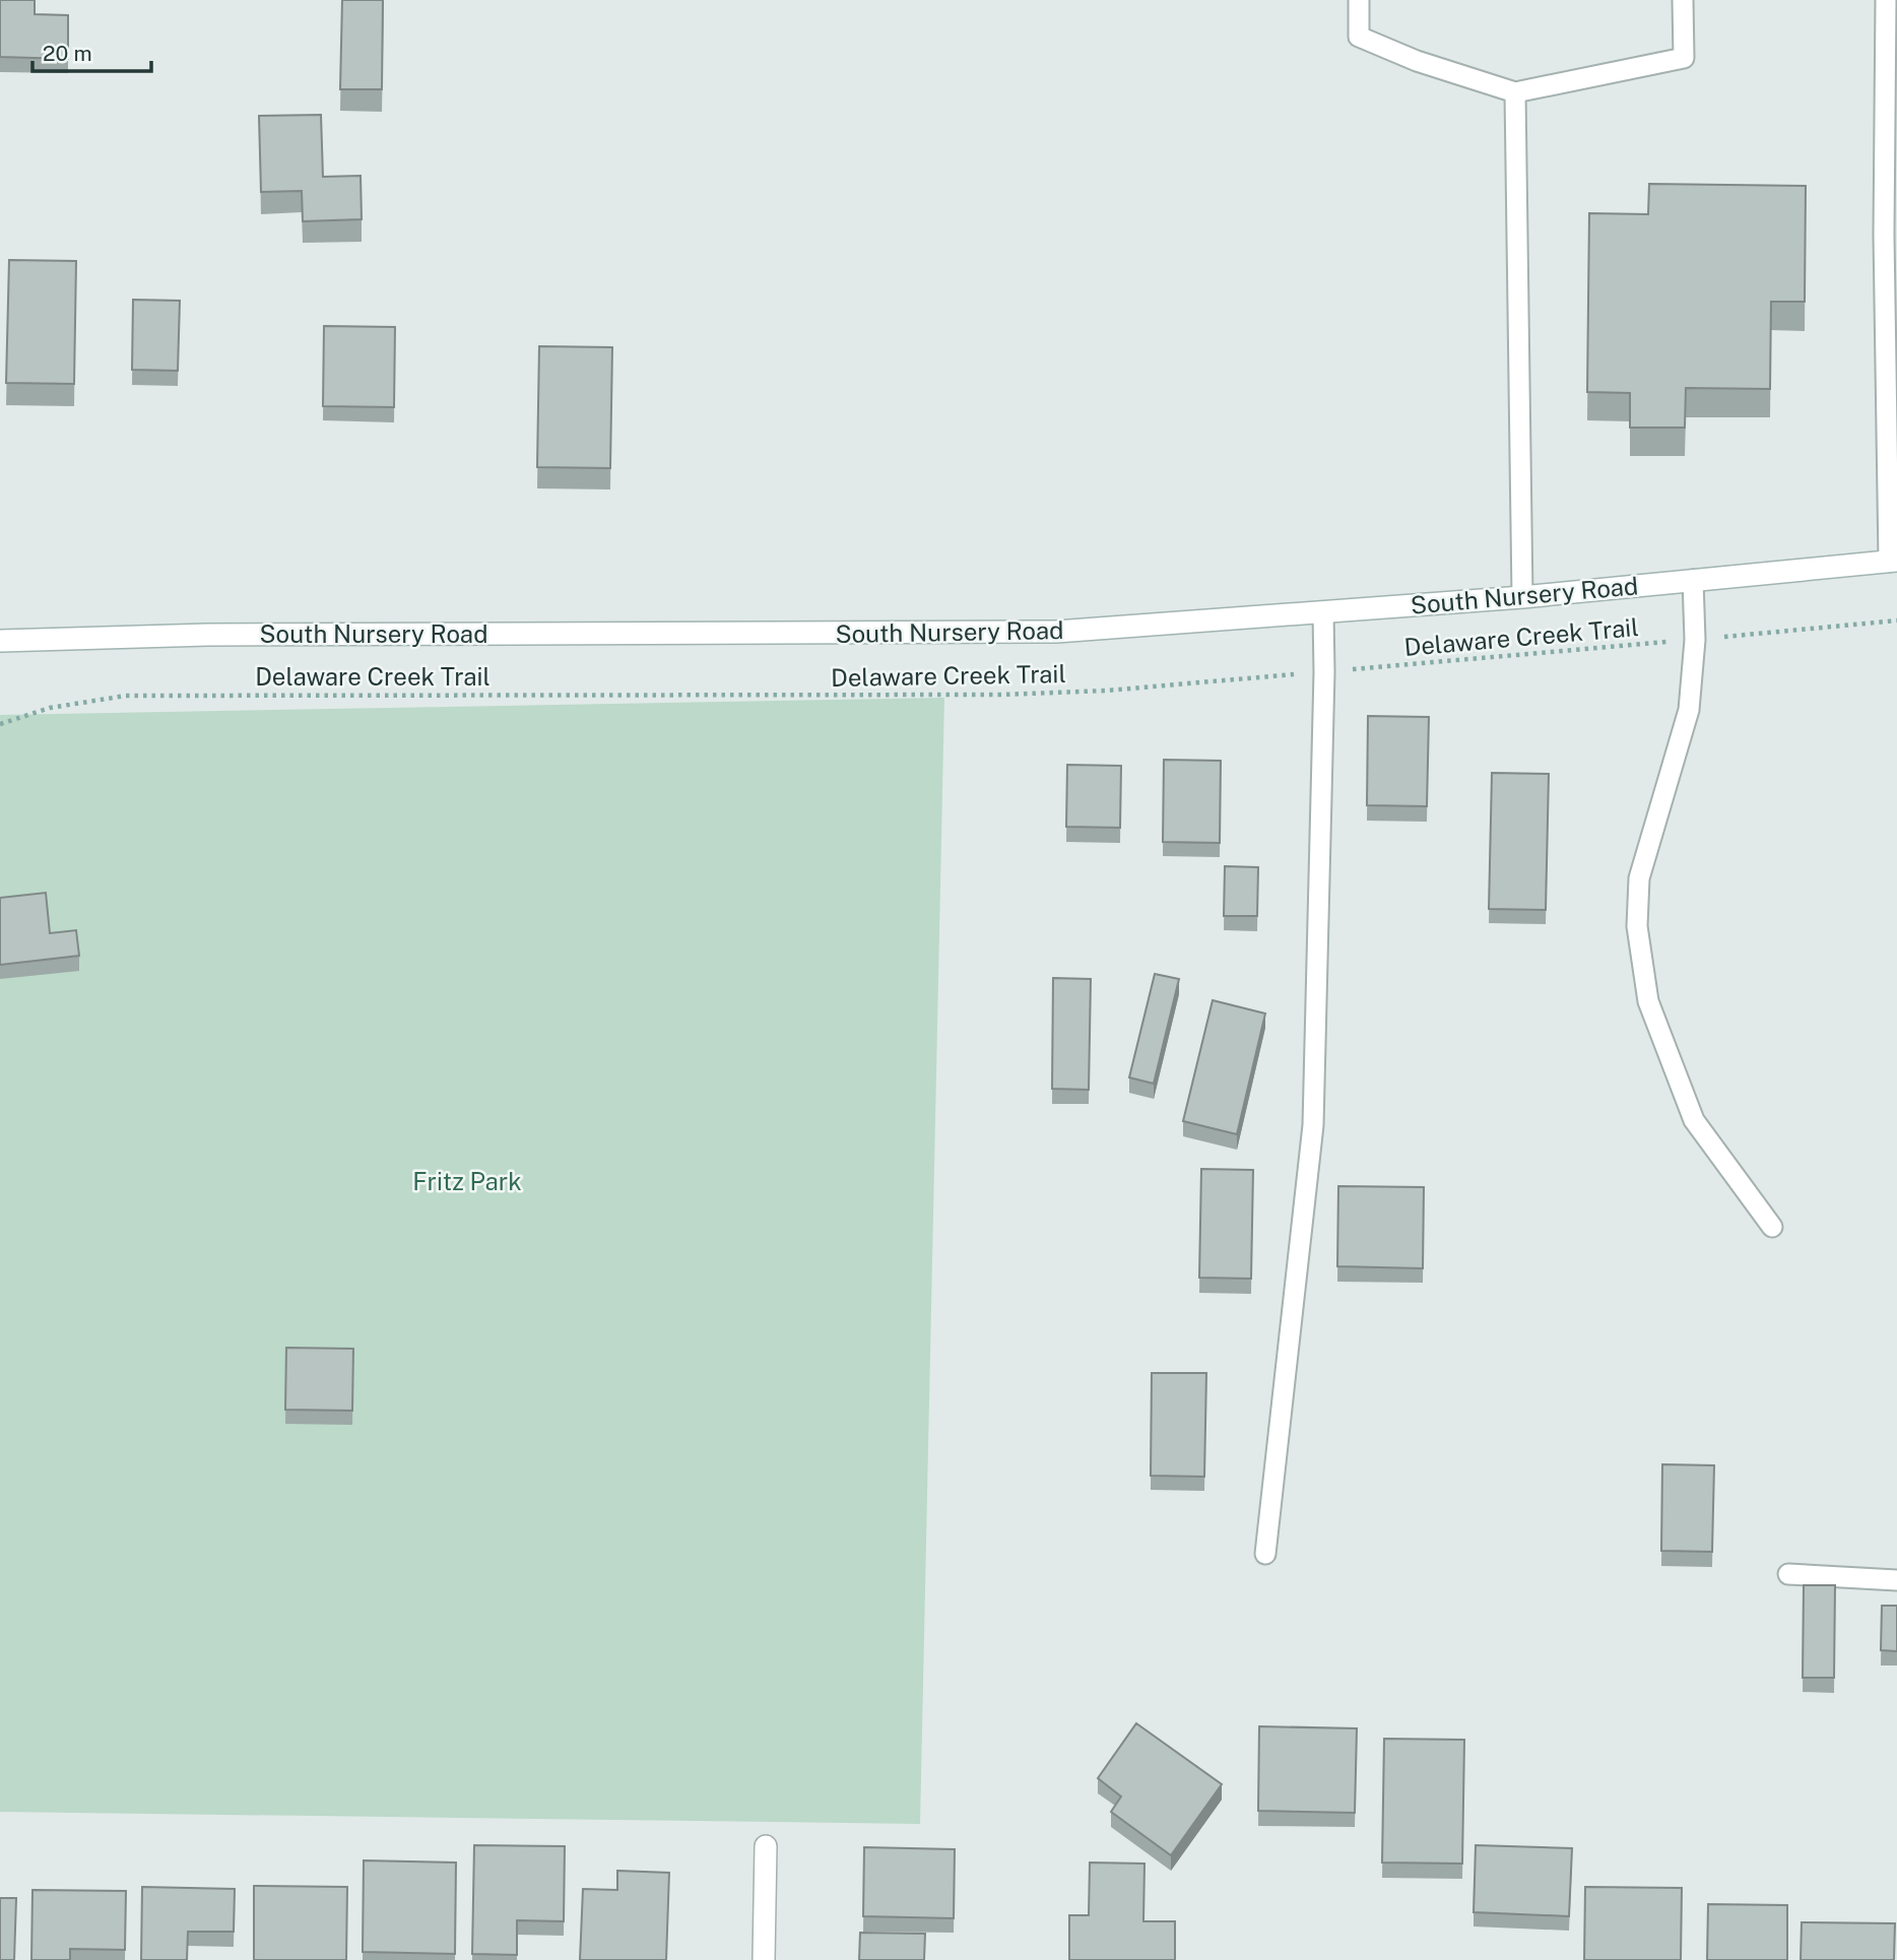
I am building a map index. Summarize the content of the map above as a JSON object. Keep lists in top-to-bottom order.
{
  "streets": {
    "street": ["South Nursery Road"],
    "path": ["Delaware Creek Trail"]
  },
  "parks": ["Fritz Park"],
  "scale_bar": "20 m"
}
